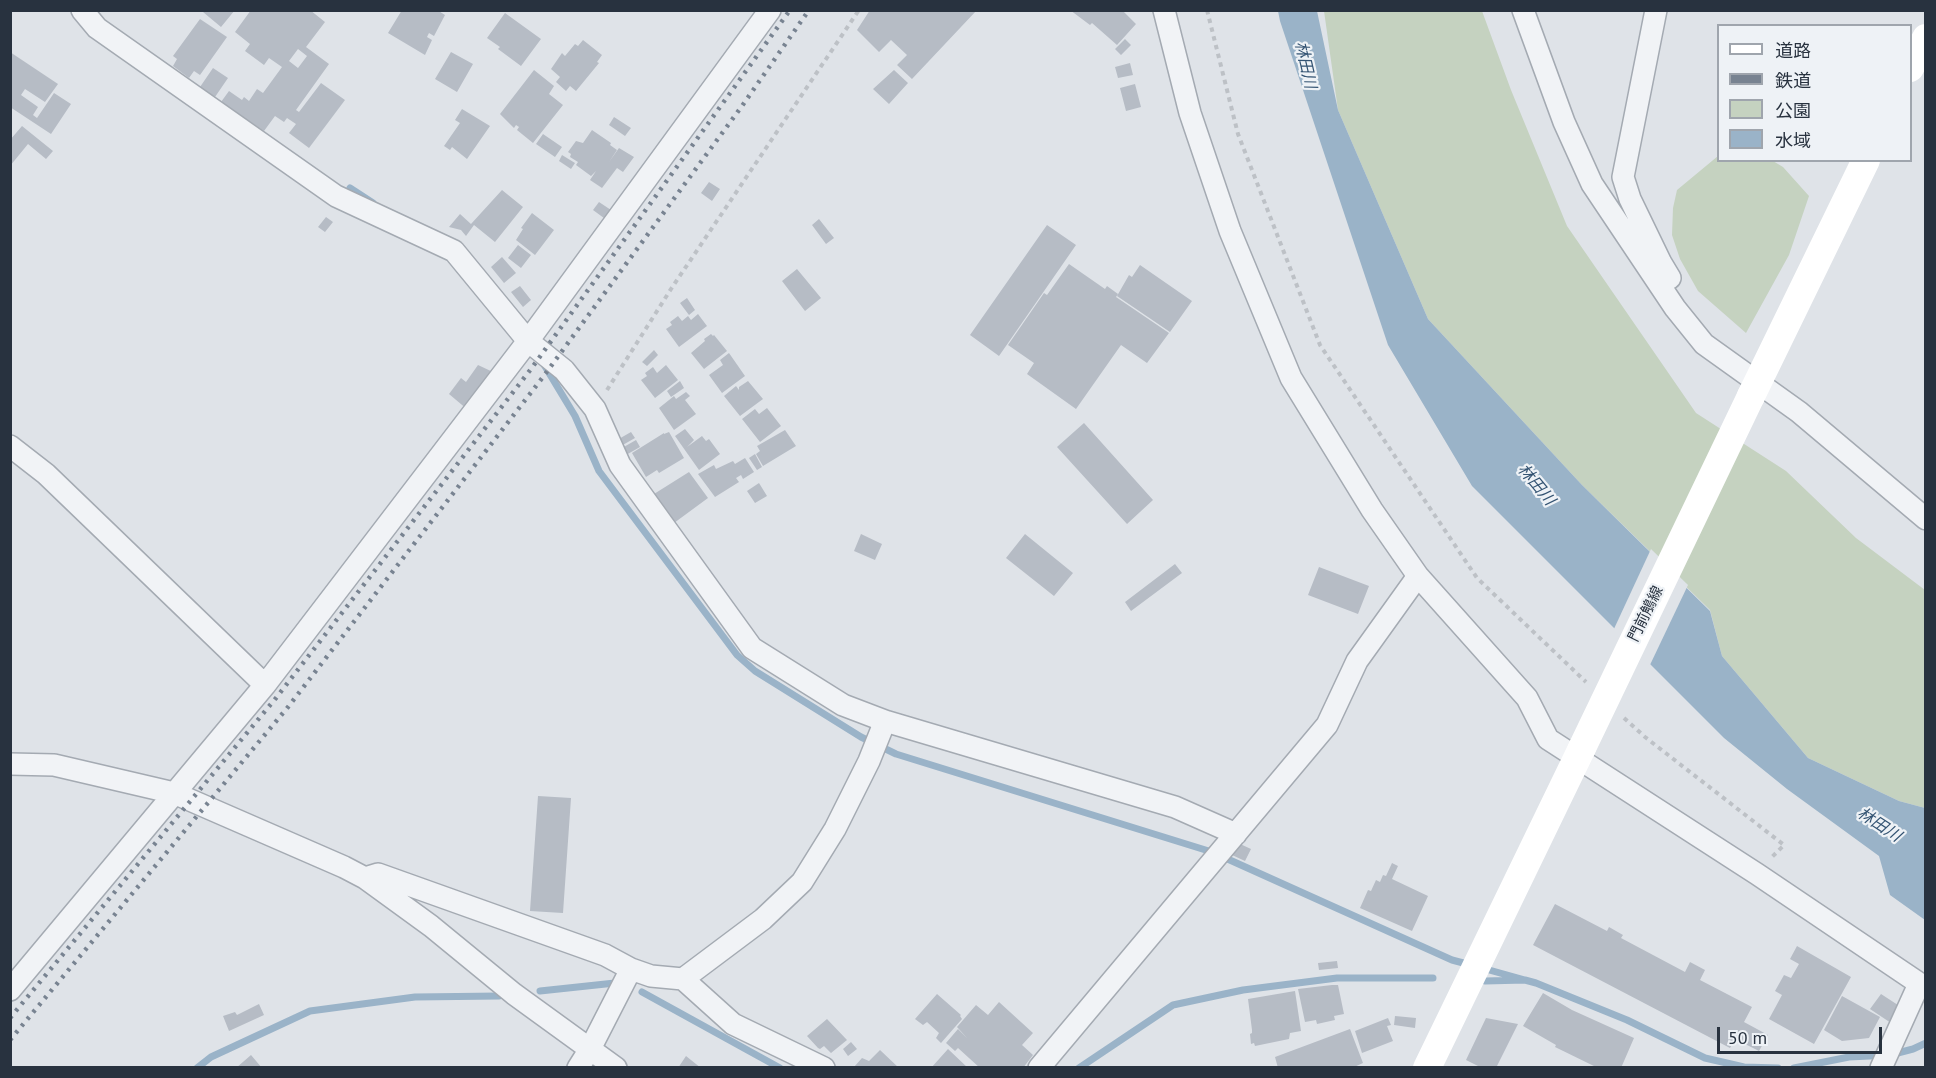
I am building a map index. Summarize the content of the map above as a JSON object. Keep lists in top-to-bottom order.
{
  "streets": {
    "main road": ["門前鵤線"]
  },
  "water": ["林田川"],
  "legend": [
    "道路",
    "鉄道",
    "公園",
    "水域"
  ],
  "scale_bar": "50 m"
}
